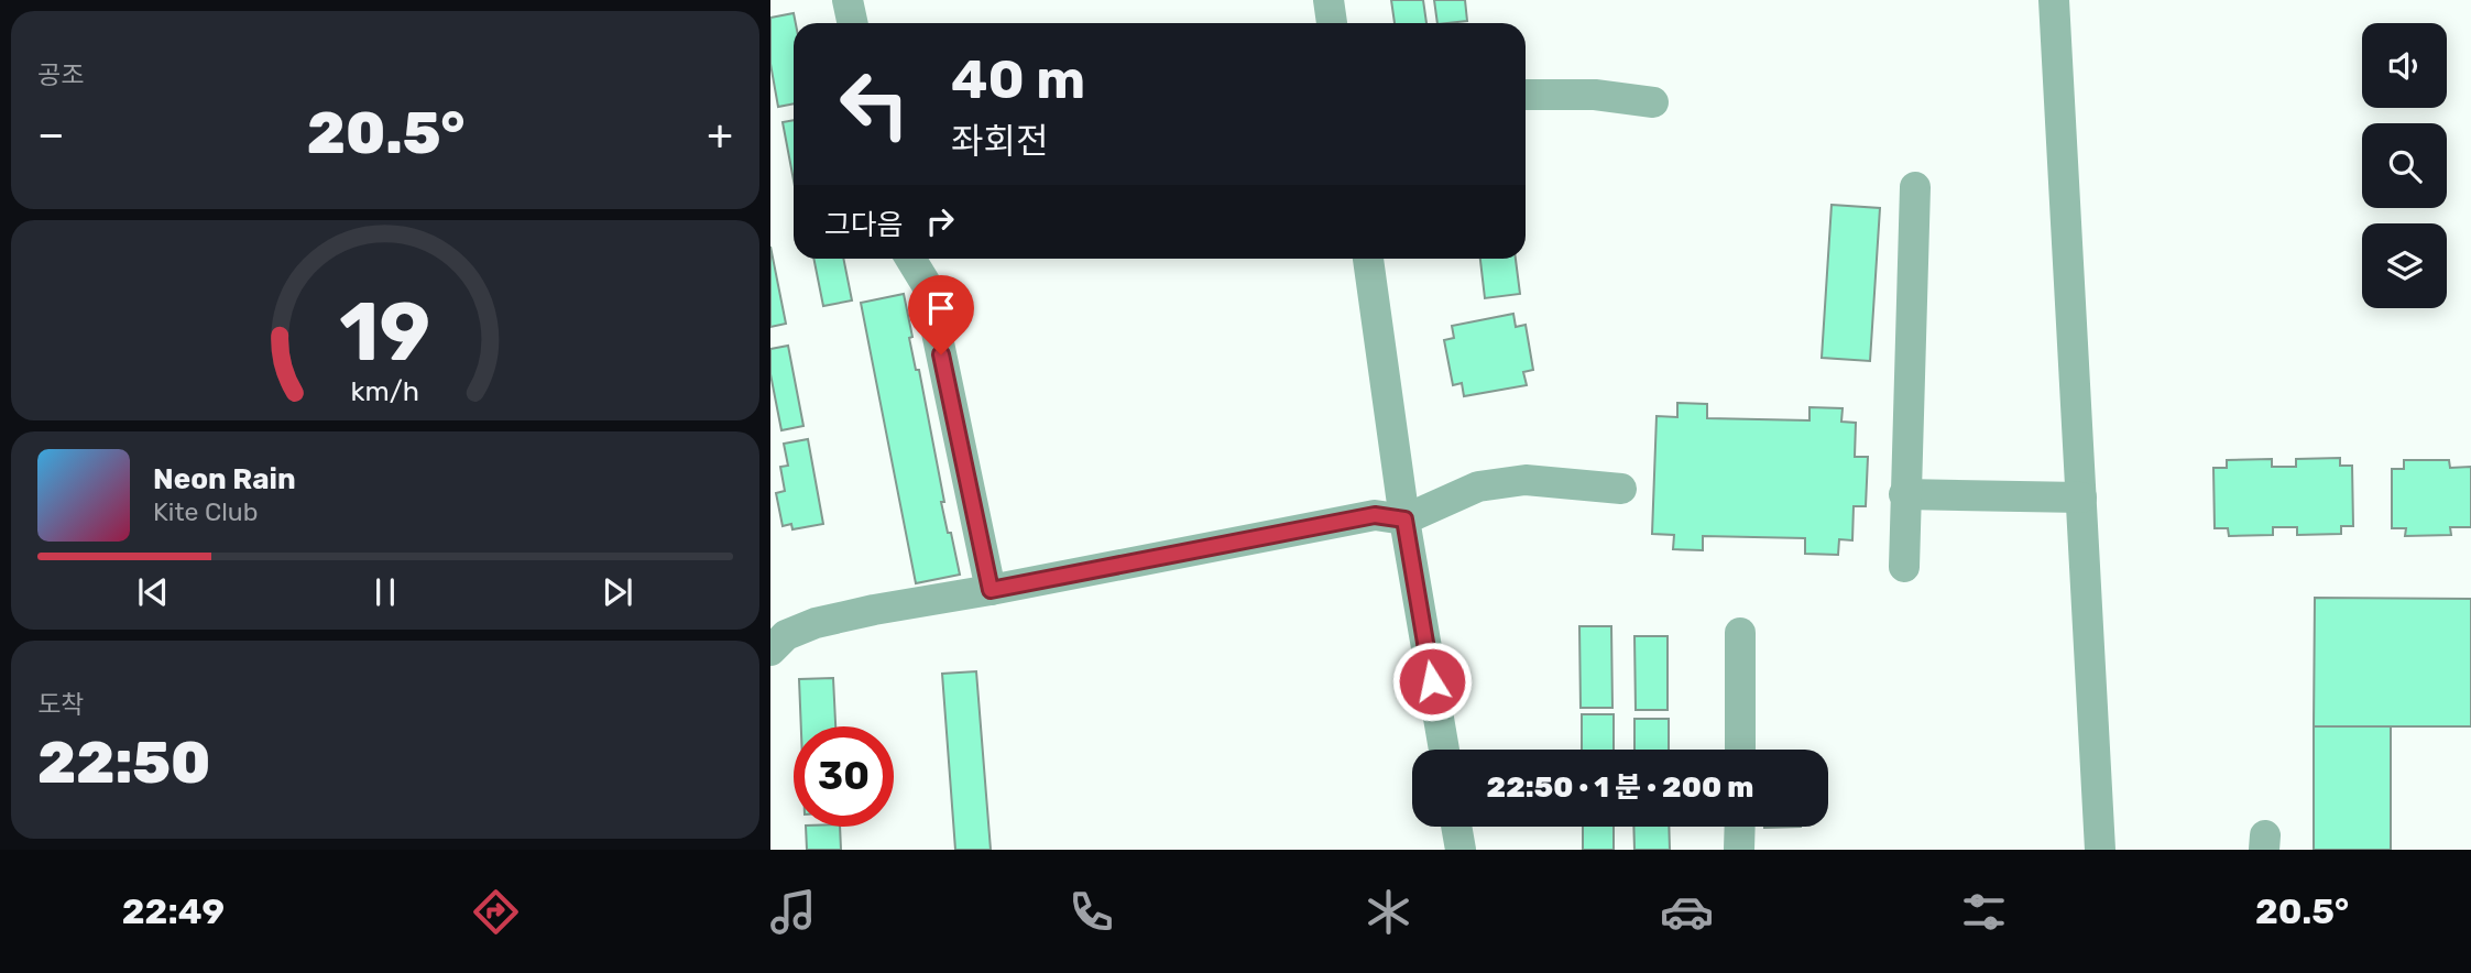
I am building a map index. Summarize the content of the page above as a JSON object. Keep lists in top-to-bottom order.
{
  "page": {
    "tile": [
      "공조",
      ["도착", "22:50"]
    ],
    "turn": ["40 m", "좌회전"],
    "heat": ["−", "20.5°", "+"],
    "then": "그다음",
    "song": ["Neon Rain", "Kite Club"],
    "limit": "30",
    "trip": "22:50 · 1 분 · 200 m",
    "tabs": ["22:49", "20.5°"],
    "gauge": ["19", "km/h"]
  }
}
